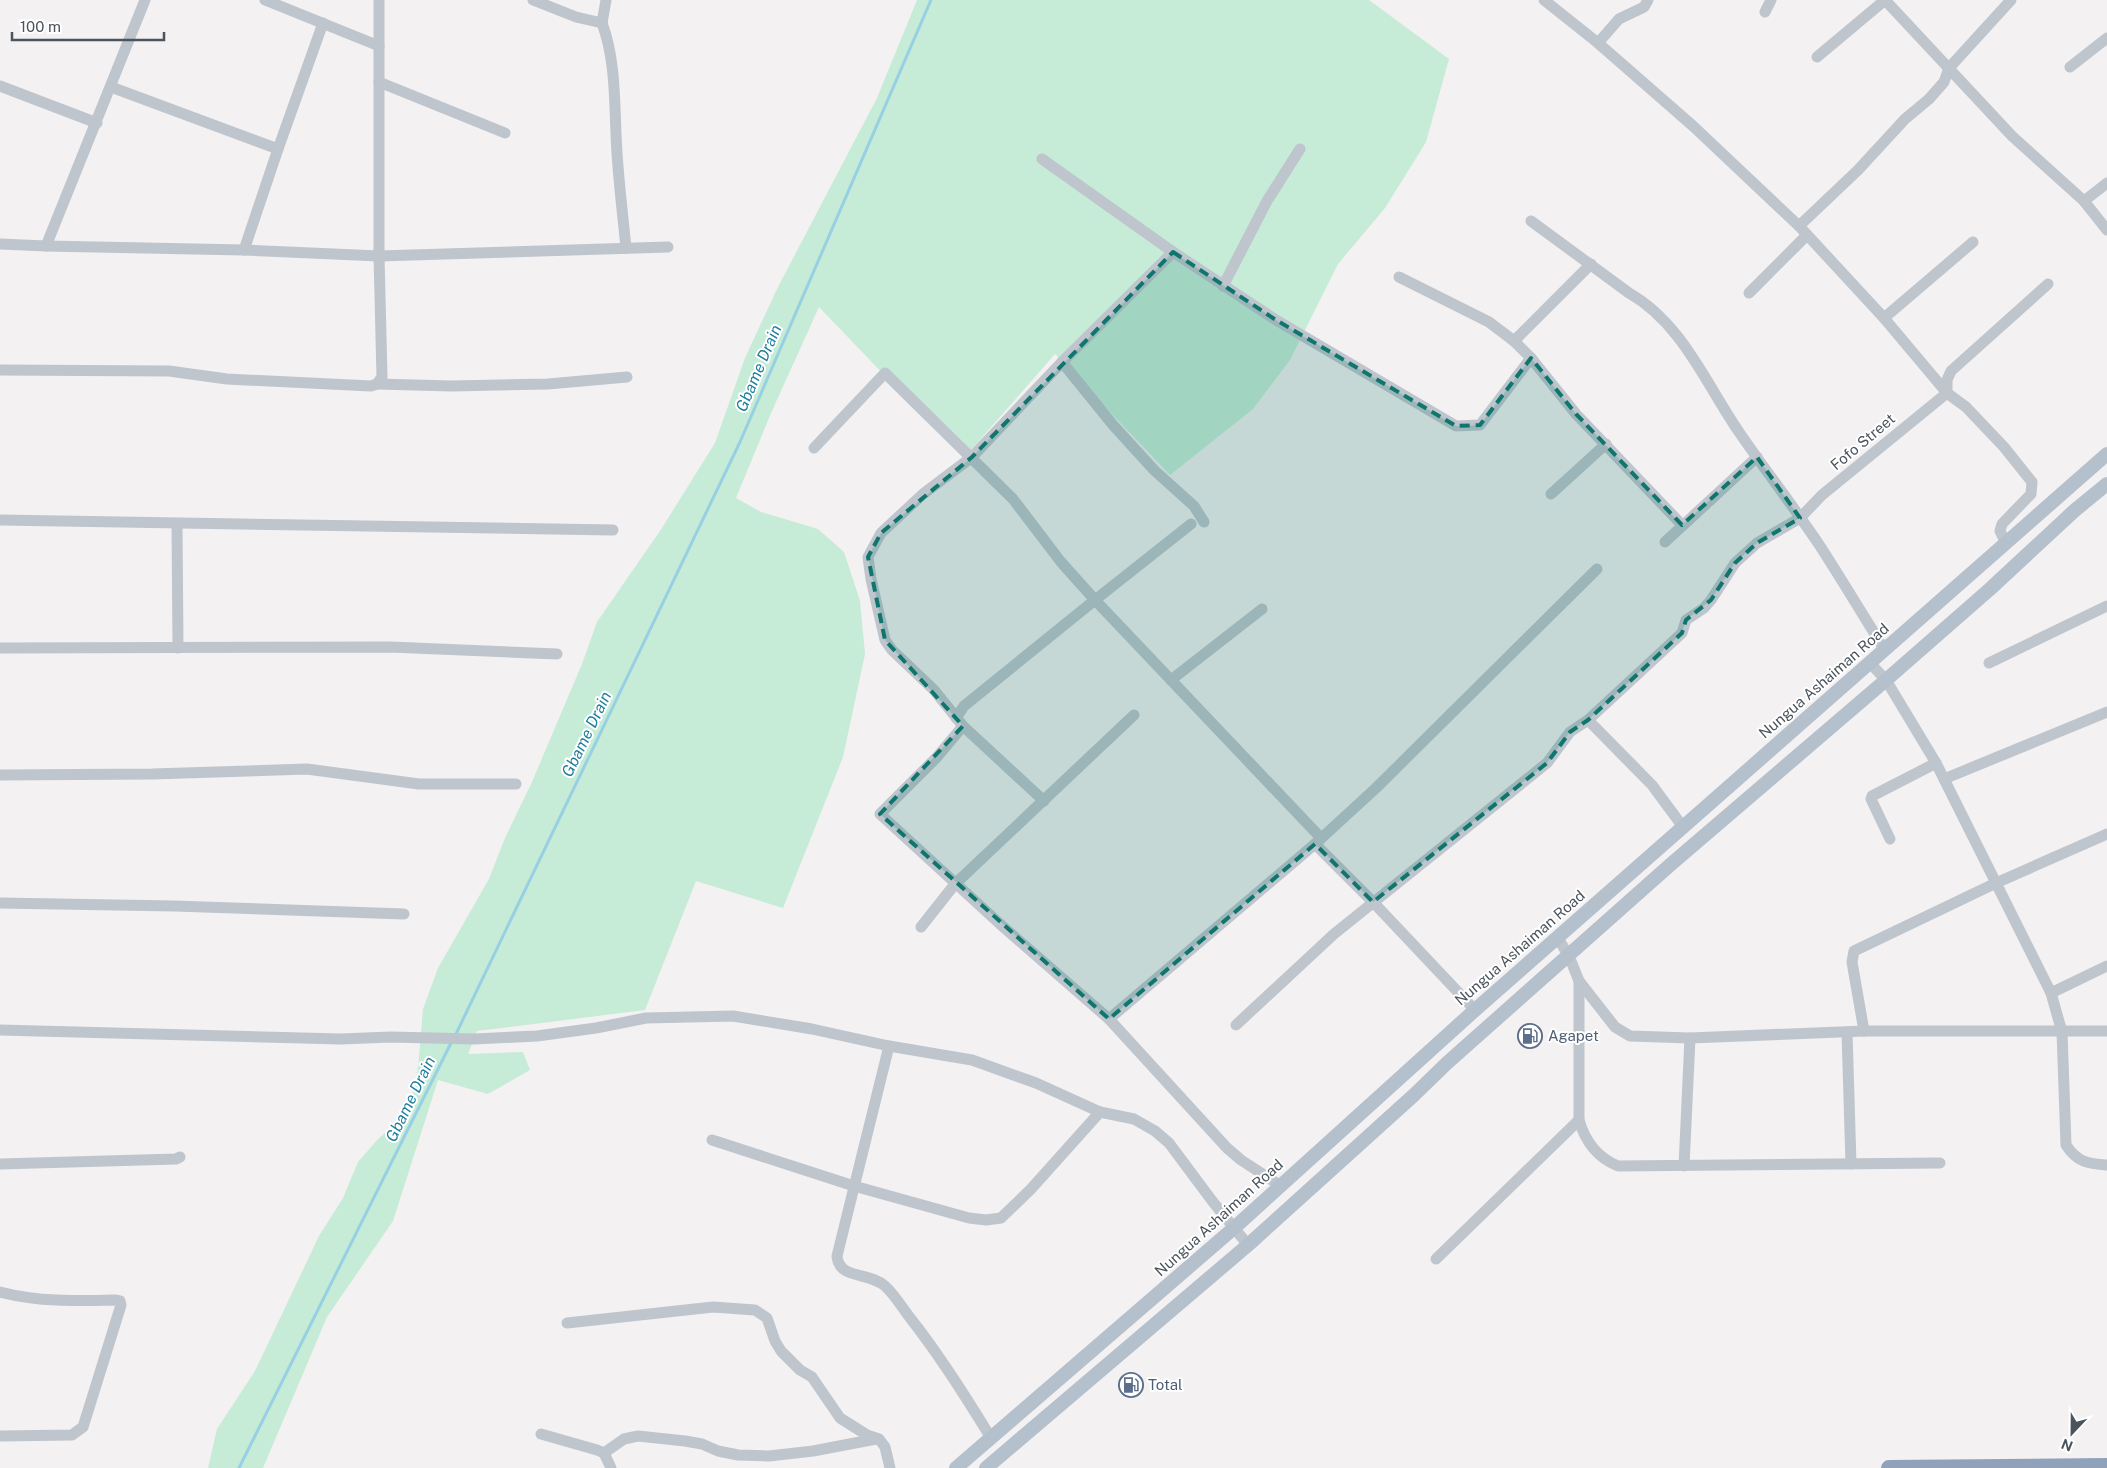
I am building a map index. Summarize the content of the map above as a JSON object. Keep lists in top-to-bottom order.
{
  "streets": {
    "main road": ["Nungua Ashaiman Road"],
    "street": ["Fofo Street"]
  },
  "water": ["Gbame Drain"],
  "places": {
    "fuel station": ["Agapet", "Total"]
  },
  "scale_bar": "100 m",
  "north": "bottom"
}
